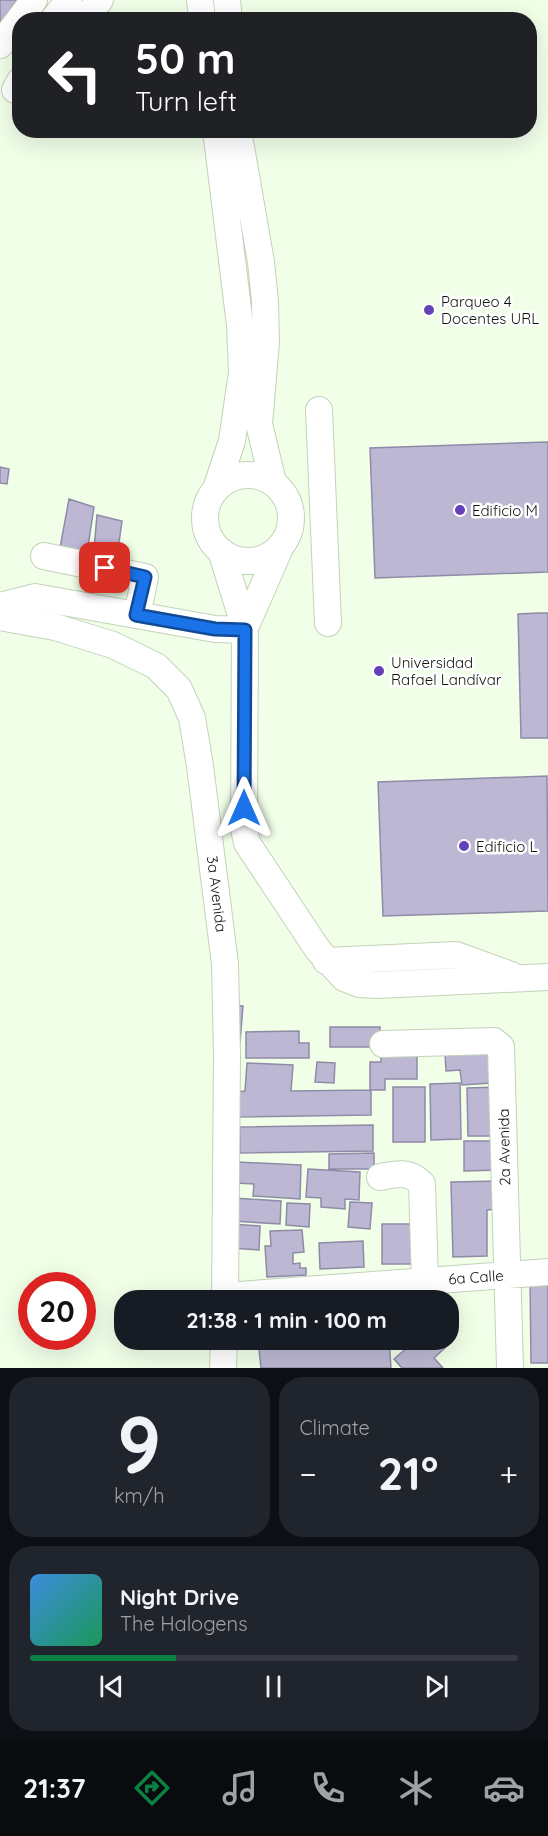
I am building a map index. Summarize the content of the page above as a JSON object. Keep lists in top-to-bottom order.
{
  "streets": {
    "street": ["3a Avenida", "2a Avenida", "6a Calle"]
  },
  "crossings": [
    ["2a Avenida", "6a Calle"]
  ],
  "places": [
    "Parqueo 4 Docentes URL",
    "Edificio M",
    "Universidad Rafael Landívar",
    "Edificio L"
  ],
  "page": {
    "turn": ["50 m", "Turn left"],
    "limit": "20",
    "trip": "21:38 · 1 min · 100 m",
    "tile": [
      ["9", "km/h"],
      "Climate"
    ],
    "heat": ["−", "21°", "+"],
    "song": ["Night Drive", "The Halogens"],
    "tabs": "21:37"
  }
}
